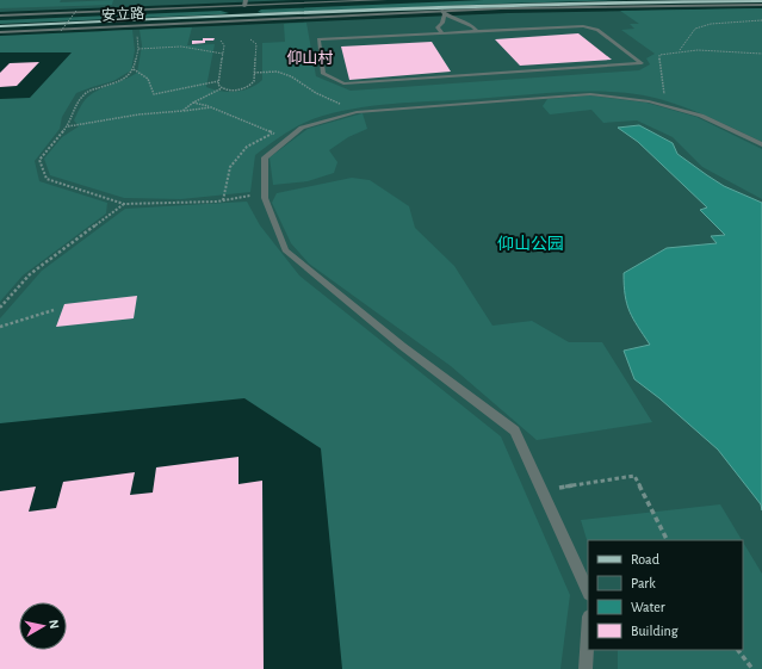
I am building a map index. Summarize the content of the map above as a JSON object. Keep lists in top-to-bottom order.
{
  "streets": {
    "main road": ["安立路"]
  },
  "districts": ["仰山村"],
  "parks": ["仰山公园"],
  "legend": [
    "Road",
    "Park",
    "Water",
    "Building"
  ],
  "north": "right"
}
